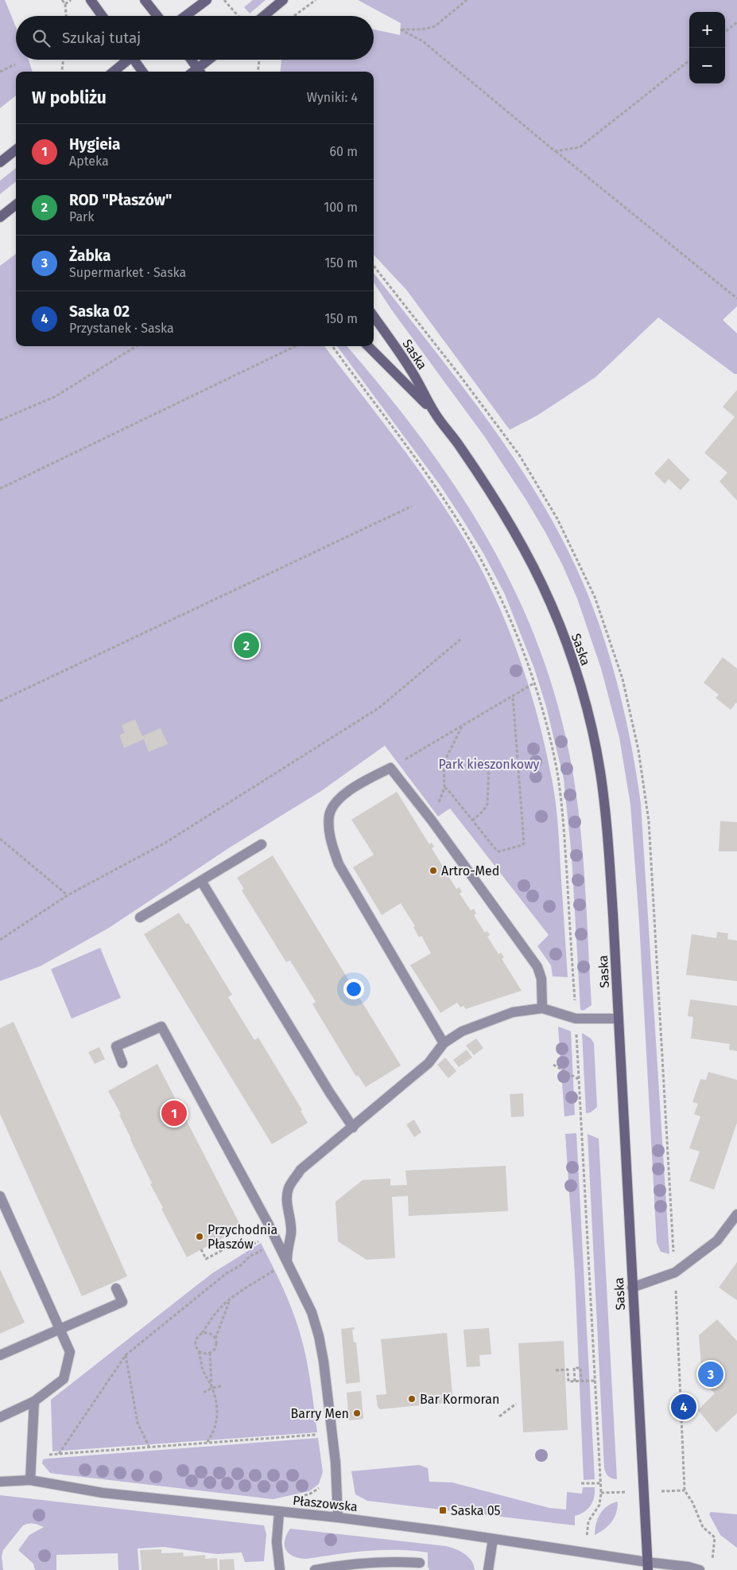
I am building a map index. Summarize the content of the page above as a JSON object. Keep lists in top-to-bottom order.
{
  "streets": {
    "street": ["Saska", "Płaszowska"]
  },
  "crossings": [
    ["Saska", "Płaszowska"]
  ],
  "parks": ["Park kieszonkowy"],
  "places": {
    "other": [
      "Artro-Med",
      "Przychodnia Płaszów",
      "Bar Kormoran",
      "Barry Men"
    ],
    "transit": ["Saska 05"]
  },
  "page": {
    "map_buttons": ["+", "−"],
    "search": "Szukaj tutaj",
    "heading": ["W pobliżu", "Wyniki: 4"],
    "list": [
      {
        "mark": "1",
        "name": "Hygieia",
        "note": "Apteka",
        "value": "60 m"
      },
      {
        "mark": "2",
        "name": "ROD \"Płaszów\"",
        "note": "Park",
        "value": "100 m"
      },
      {
        "mark": "3",
        "name": "Żabka",
        "note": "Supermarket · Saska",
        "value": "150 m"
      },
      {
        "mark": "4",
        "name": "Saska 02",
        "note": "Przystanek · Saska",
        "value": "150 m"
      }
    ],
    "pins": [
      "2",
      "1",
      "3",
      "4"
    ]
  }
}
